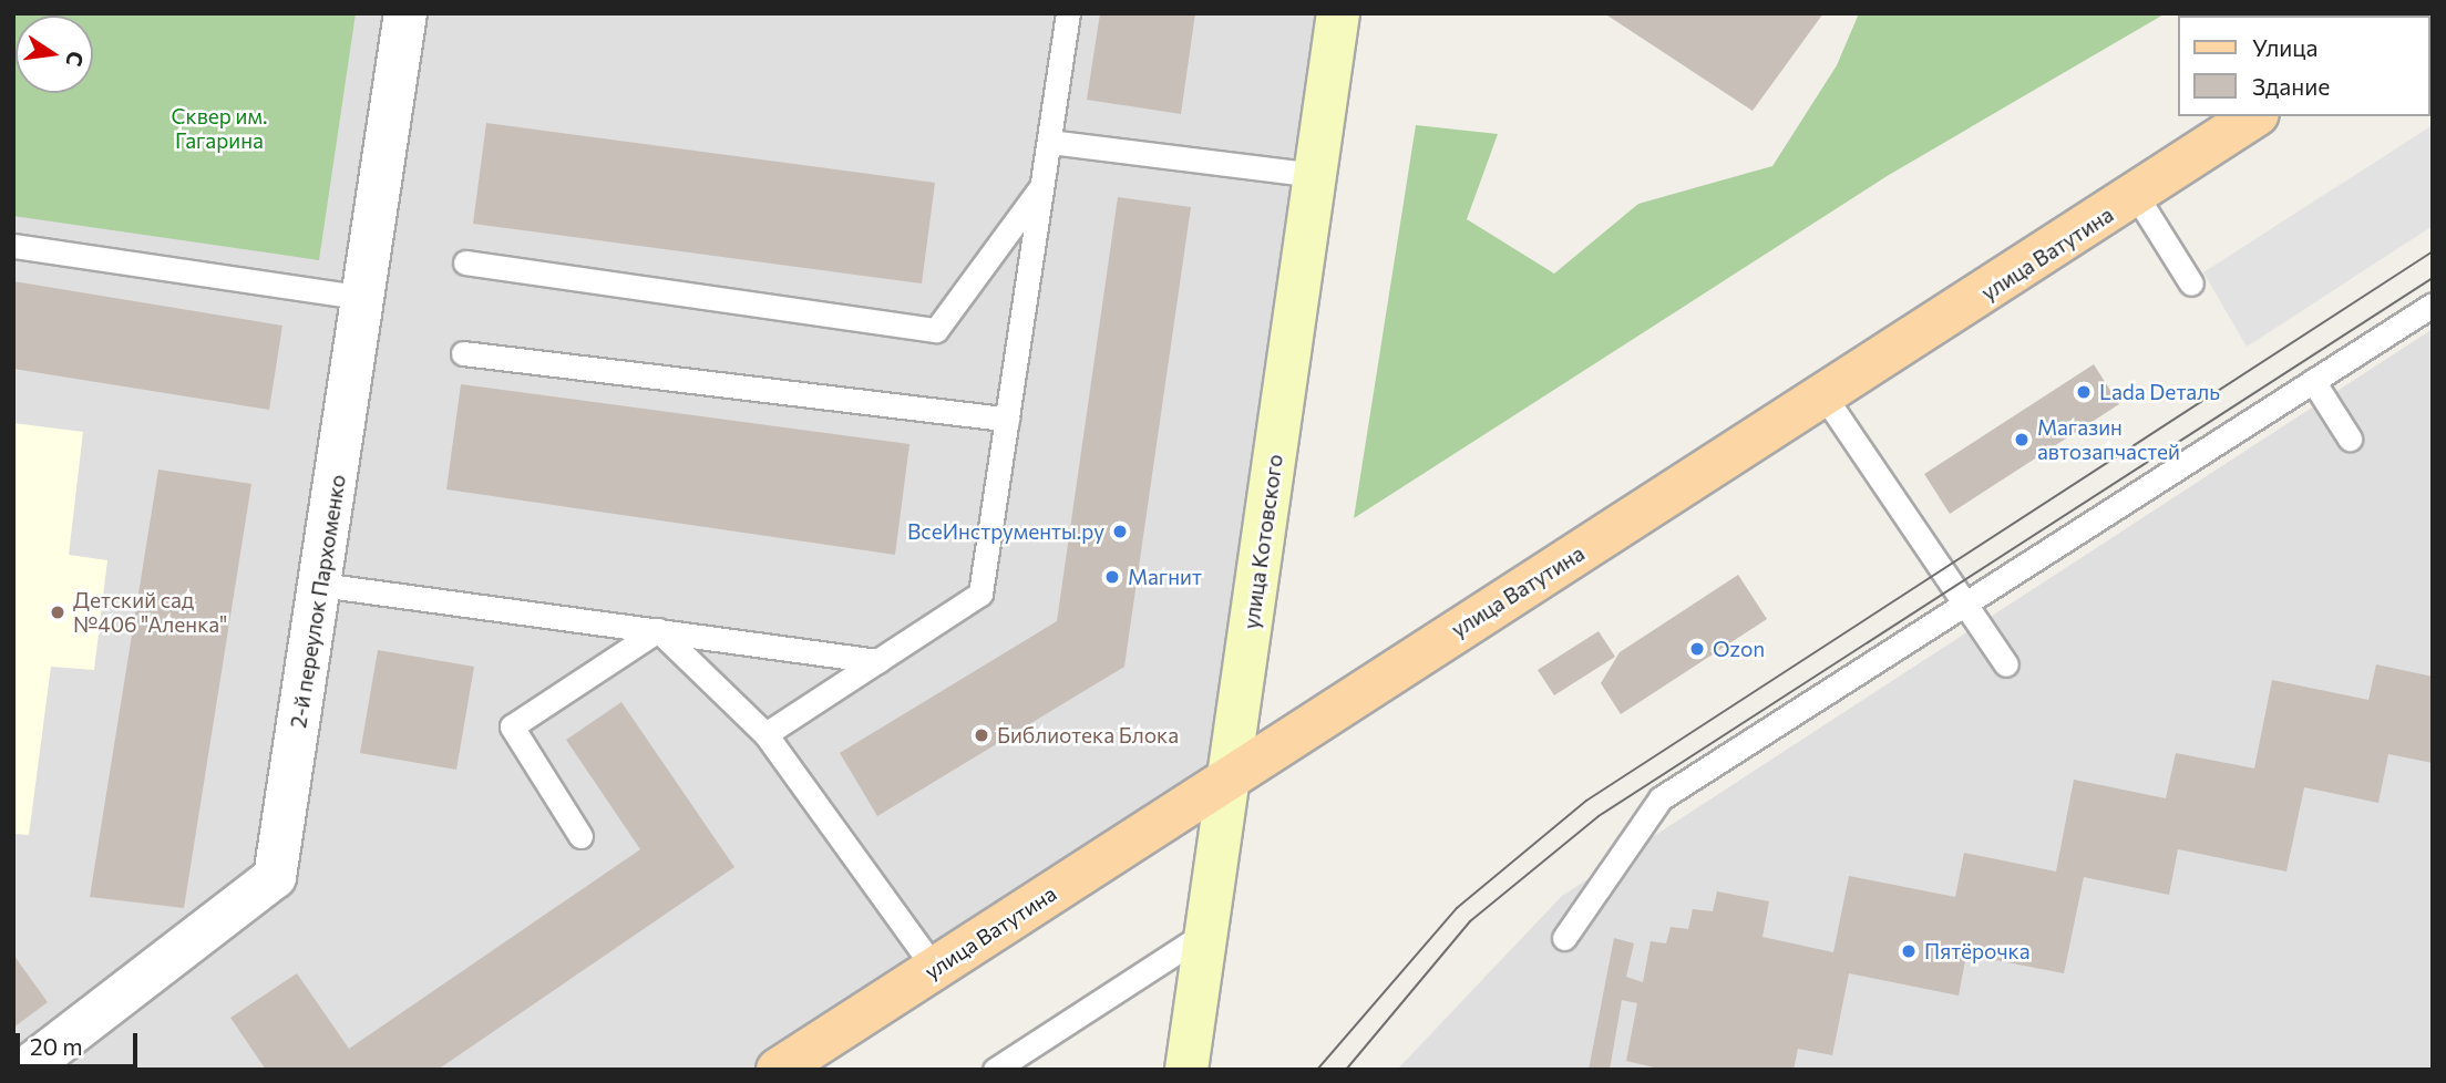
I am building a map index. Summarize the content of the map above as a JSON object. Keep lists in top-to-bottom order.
{
  "streets": {
    "main road": ["улица Ватутина", "улица Котовского"],
    "street": ["2-й переулок Пархоменко"]
  },
  "crossings": [
    ["улица Ватутина", "улица Котовского"]
  ],
  "parks": ["Сквер им. Гагарина"],
  "places": [
    "Lada Dеталь",
    "Магазин автозапчастей",
    "ВсеИнструменты.ру",
    "Магнит",
    "Детский сад №406 \"Аленка\"",
    "Ozon",
    "Библиотека Блока",
    "Пятёрочка"
  ],
  "legend": ["Улица", "Здание"],
  "scale_bar": "20 m",
  "north": "right"
}
